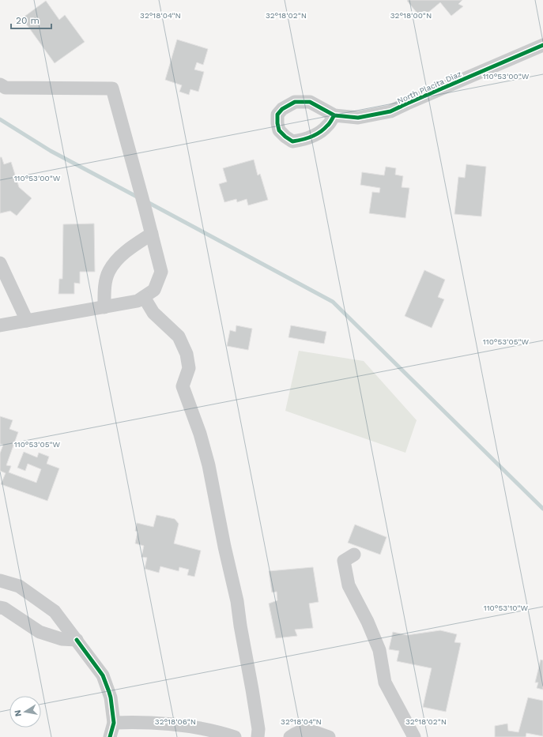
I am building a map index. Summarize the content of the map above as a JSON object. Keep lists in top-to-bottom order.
{
  "streets": {
    "street": ["North Placita Diaz"]
  },
  "scale_bar": "20 m",
  "north": "left",
  "coordinates": [
    "32°18'00\"N",
    "32°18'04\"N",
    "32°18'02\"N",
    "110°53'00\"W",
    "110°53'05\"W",
    "110°53'10\"W",
    "32°18'06\"N"
  ]
}
